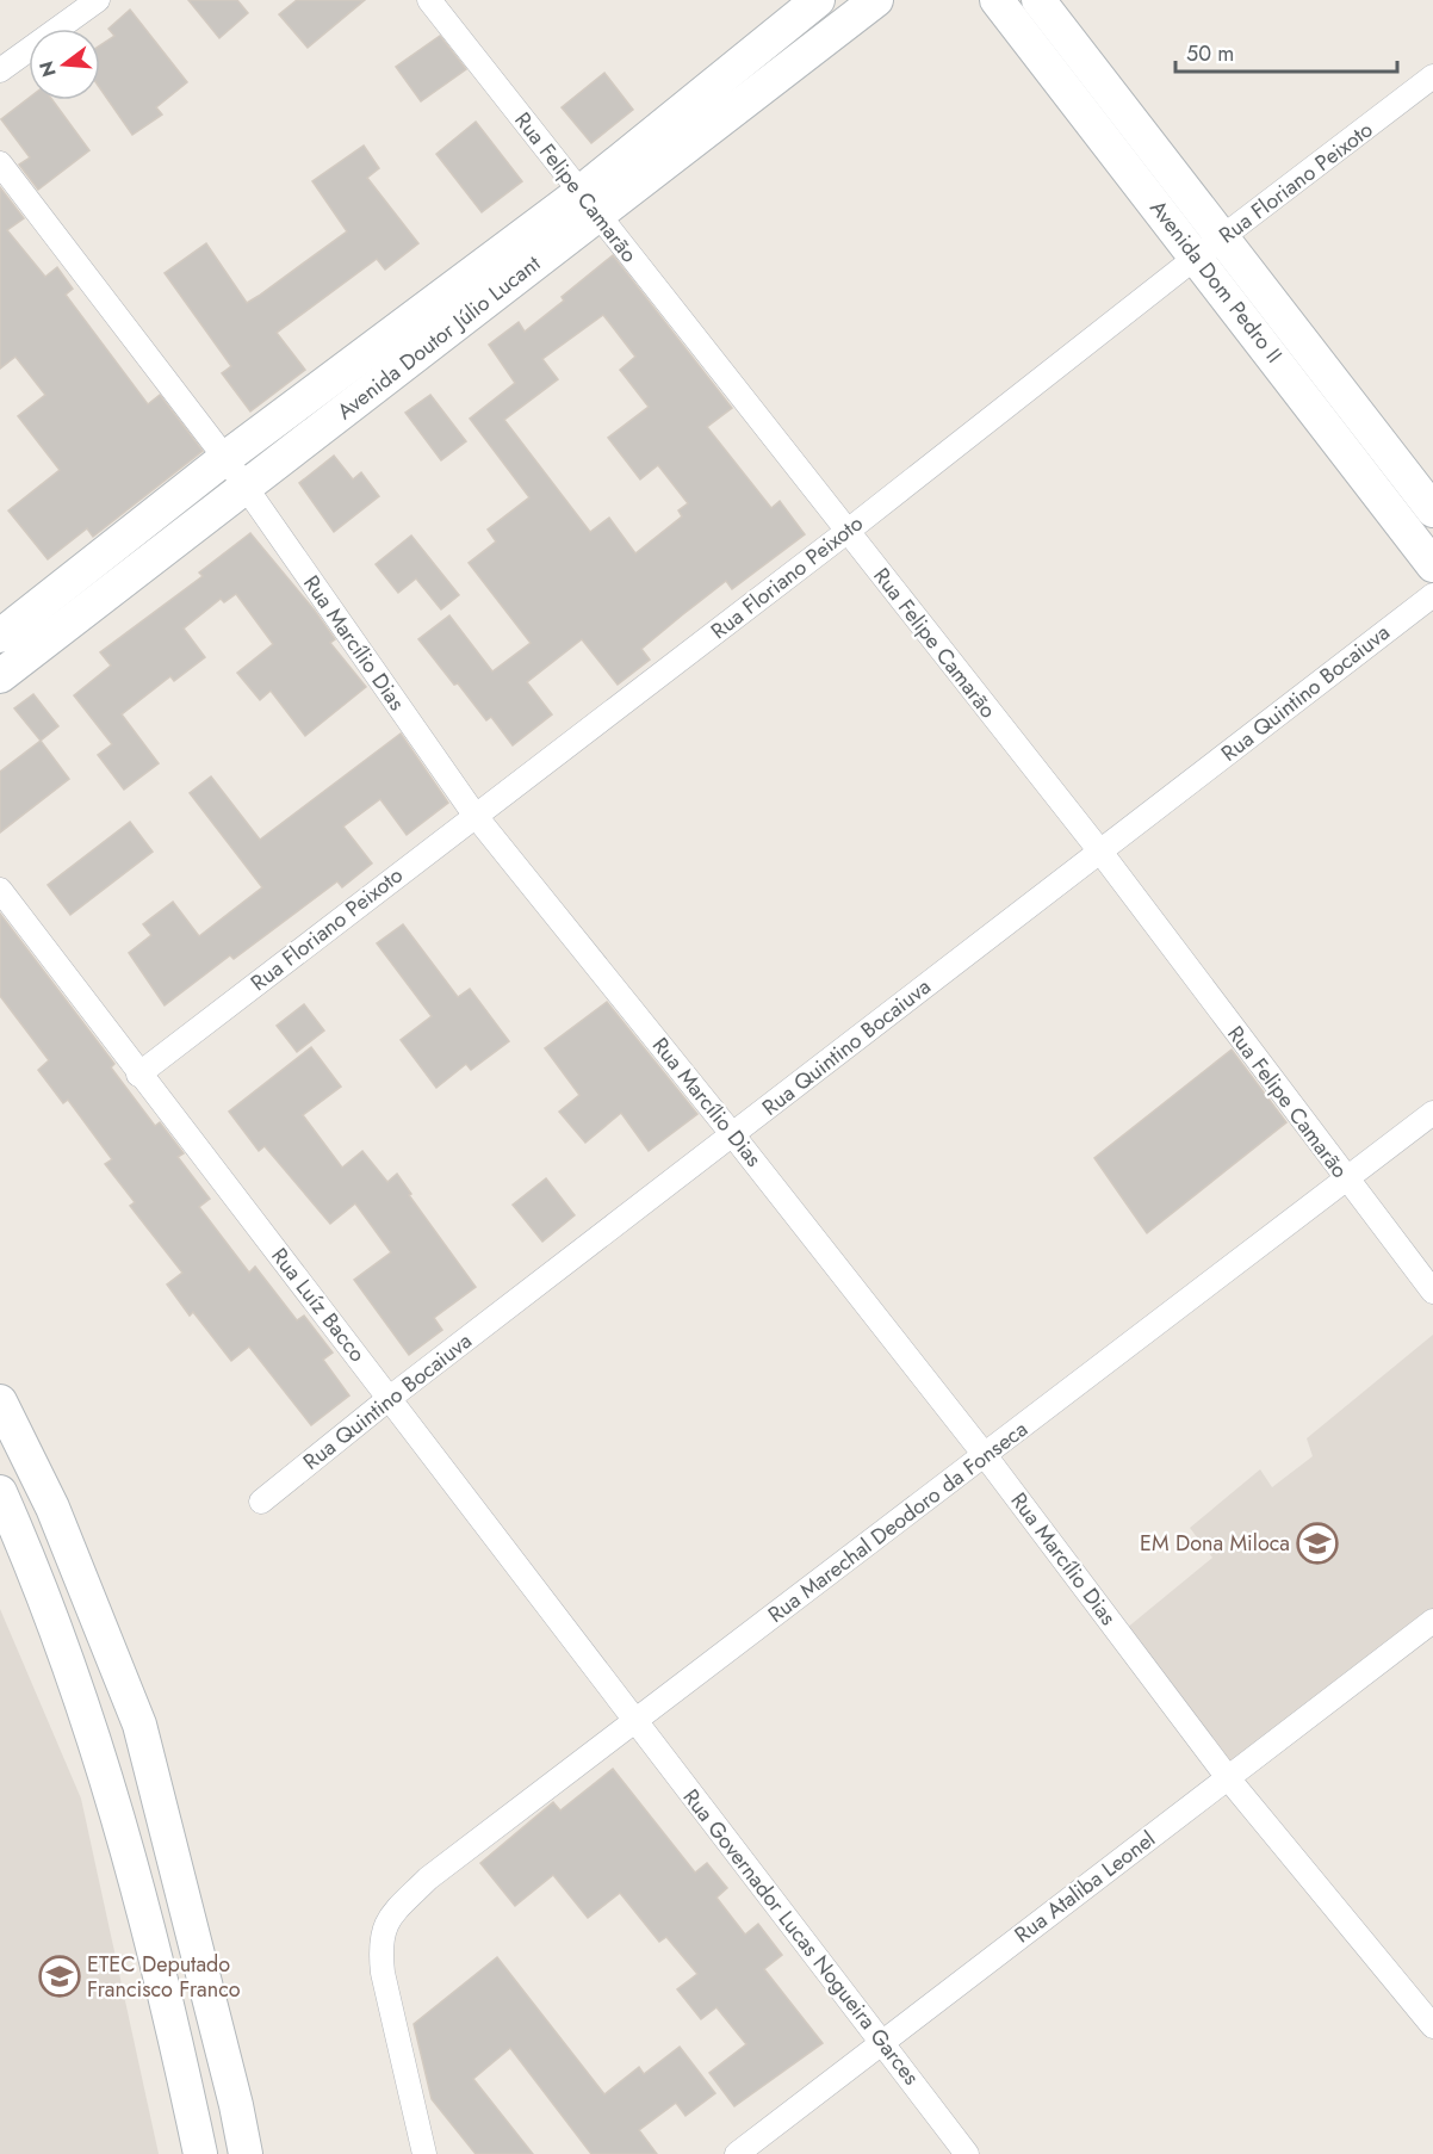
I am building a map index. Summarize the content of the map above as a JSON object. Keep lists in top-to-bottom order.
{
  "streets": {
    "street": [
      "Rua Floriano Peixoto",
      "Rua Felipe Camarão",
      "Avenida Dom Pedro II",
      "Avenida Doutor Júlio Lucant",
      "Rua Marcílio Dias",
      "Rua Quintino Bocaiuva",
      "Rua Luíz Bacco",
      "Rua Marechal Deodoro da Fonseca",
      "Rua Ataliba Leonel",
      "Rua Governador Lucas Nogueira Garces"
    ]
  },
  "crossings": [
    ["Rua Floriano Peixoto", "Rua Felipe Camarão"],
    ["Rua Floriano Peixoto", "Avenida Dom Pedro II"],
    ["Rua Floriano Peixoto", "Rua Marcílio Dias"],
    ["Rua Floriano Peixoto", "Rua Luíz Bacco"],
    ["Rua Felipe Camarão", "Avenida Doutor Júlio Lucant"],
    ["Rua Felipe Camarão", "Rua Quintino Bocaiuva"],
    ["Rua Felipe Camarão", "Rua Marechal Deodoro da Fonseca"],
    ["Avenida Doutor Júlio Lucant", "Rua Marcílio Dias"],
    ["Rua Marcílio Dias", "Rua Quintino Bocaiuva"],
    ["Rua Marcílio Dias", "Rua Marechal Deodoro da Fonseca"],
    ["Rua Marcílio Dias", "Rua Ataliba Leonel"],
    ["Rua Quintino Bocaiuva", "Rua Luíz Bacco"],
    ["Rua Luíz Bacco", "Rua Marechal Deodoro da Fonseca"],
    ["Rua Luíz Bacco", "Rua Governador Lucas Nogueira Garces"],
    ["Rua Marechal Deodoro da Fonseca", "Rua Governador Lucas Nogueira Garces"],
    ["Rua Ataliba Leonel", "Rua Governador Lucas Nogueira Garces"]
  ],
  "places": {
    "school or university": ["EM Dona Miloca", "ETEC Deputado Francisco Franco"]
  },
  "scale_bar": "50 m",
  "north": "left"
}
